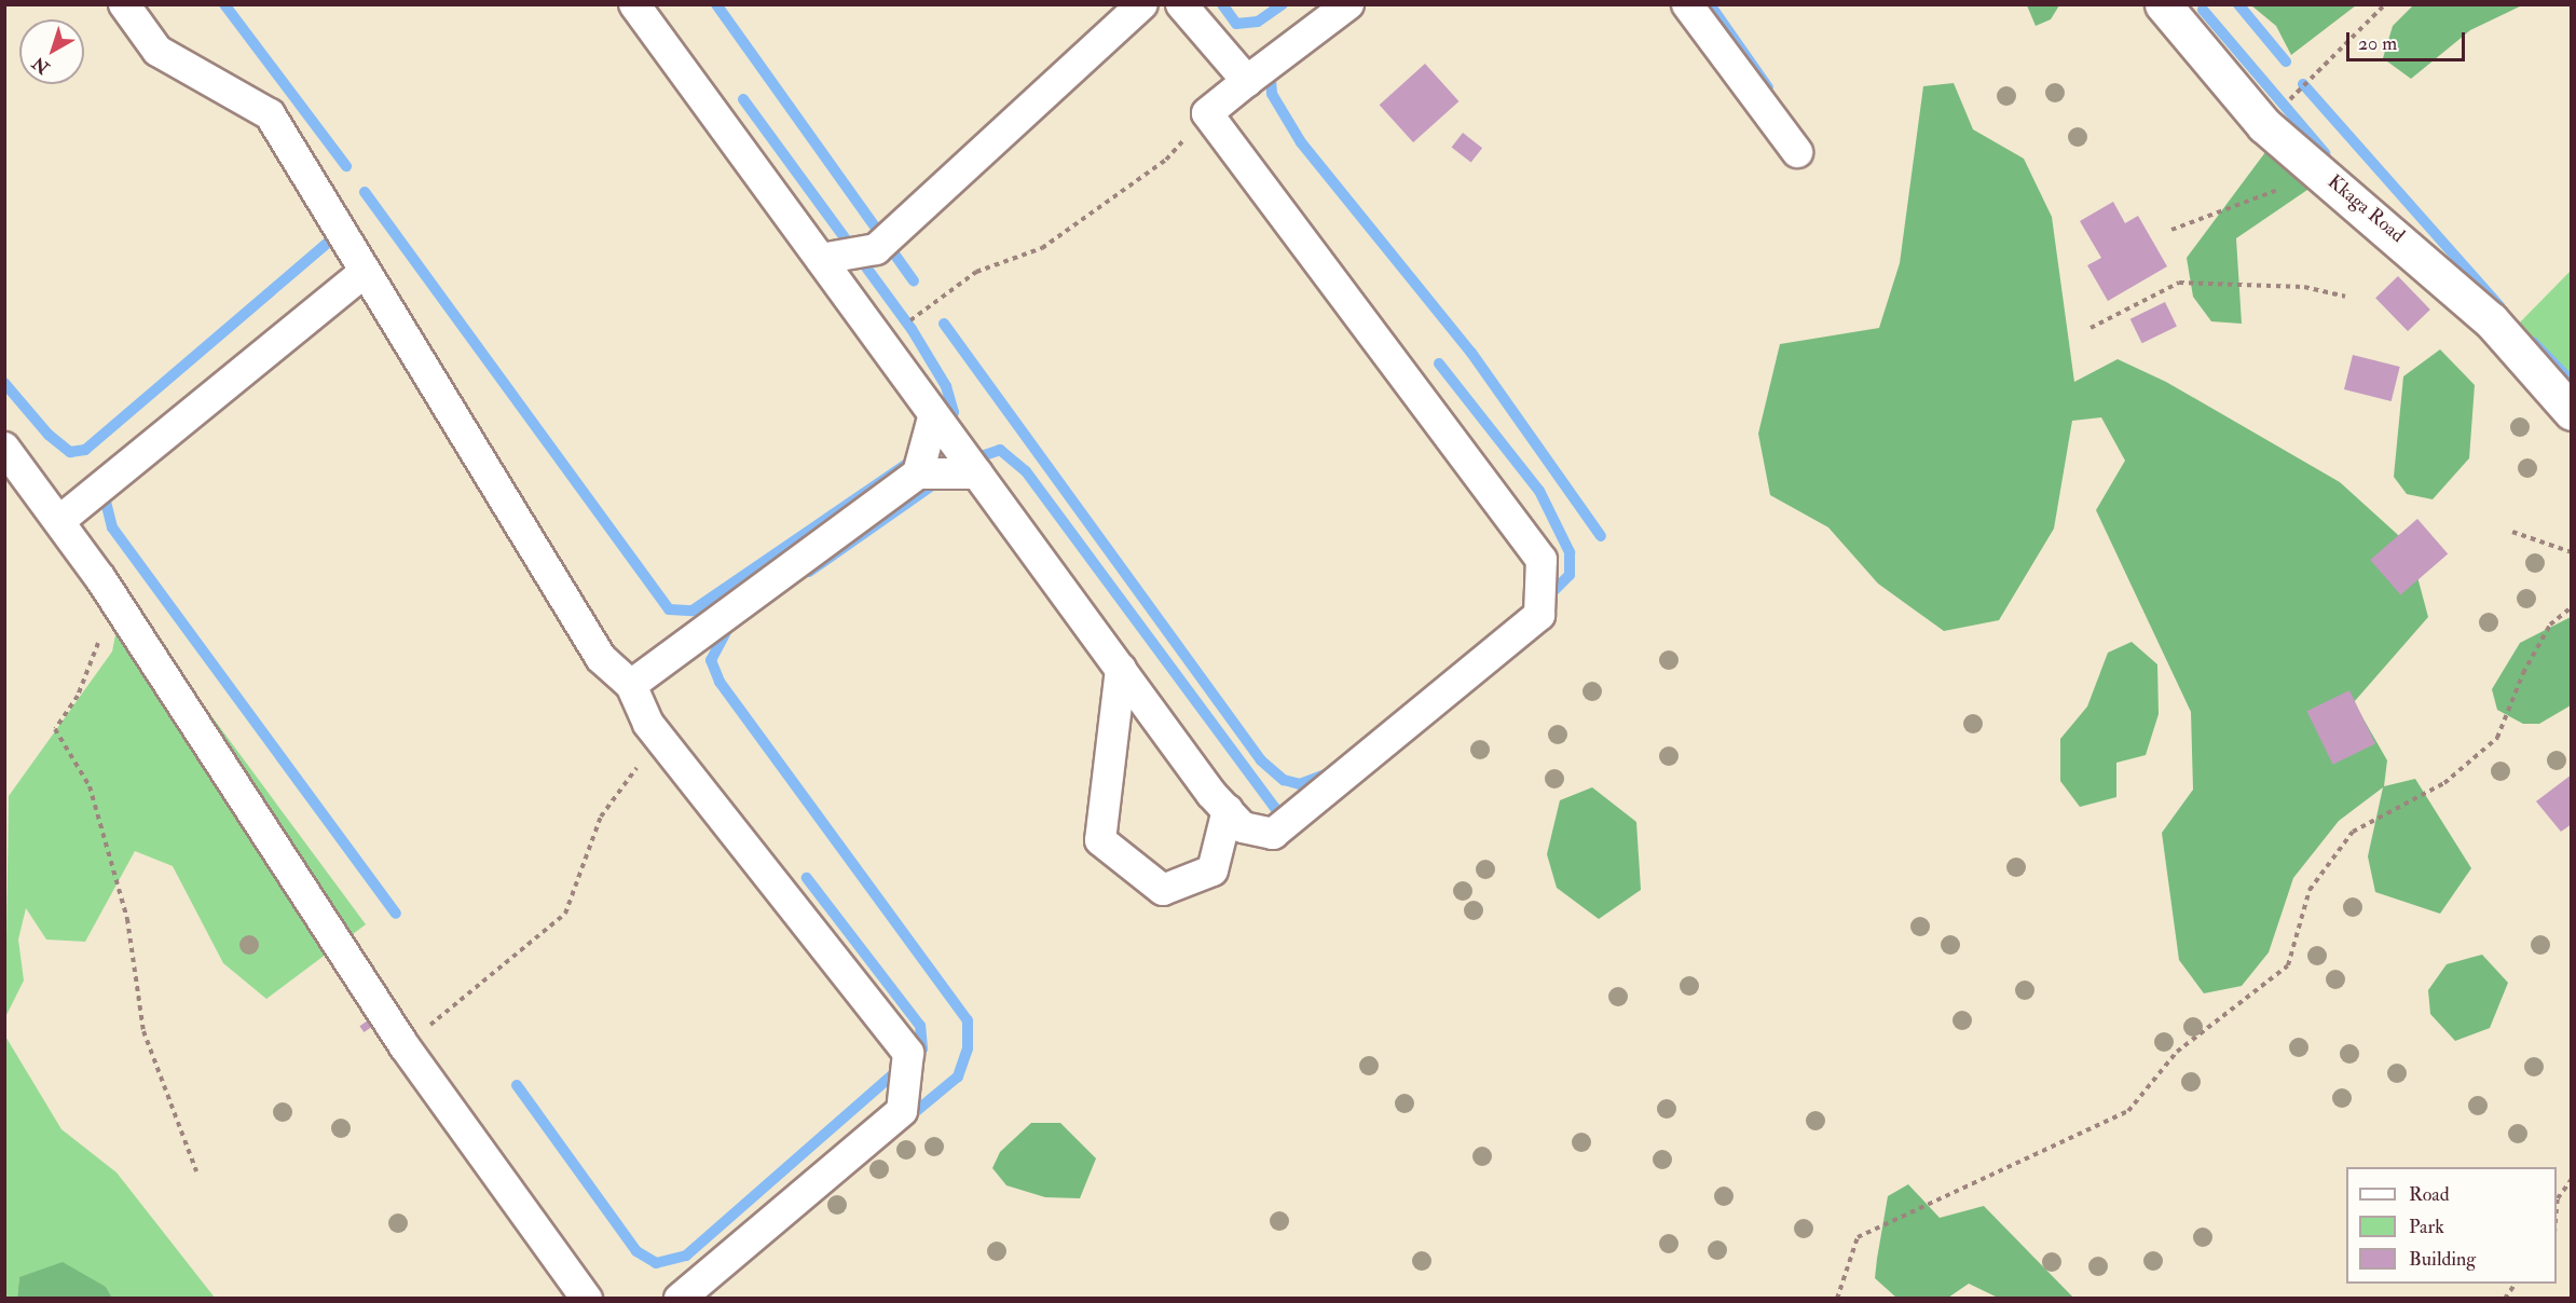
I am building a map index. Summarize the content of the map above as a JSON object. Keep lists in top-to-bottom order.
{
  "streets": {
    "street": ["Kkaga Road"]
  },
  "legend": ["Road", "Park", "Building"],
  "scale_bar": "20 m",
  "north": "bottom left"
}
